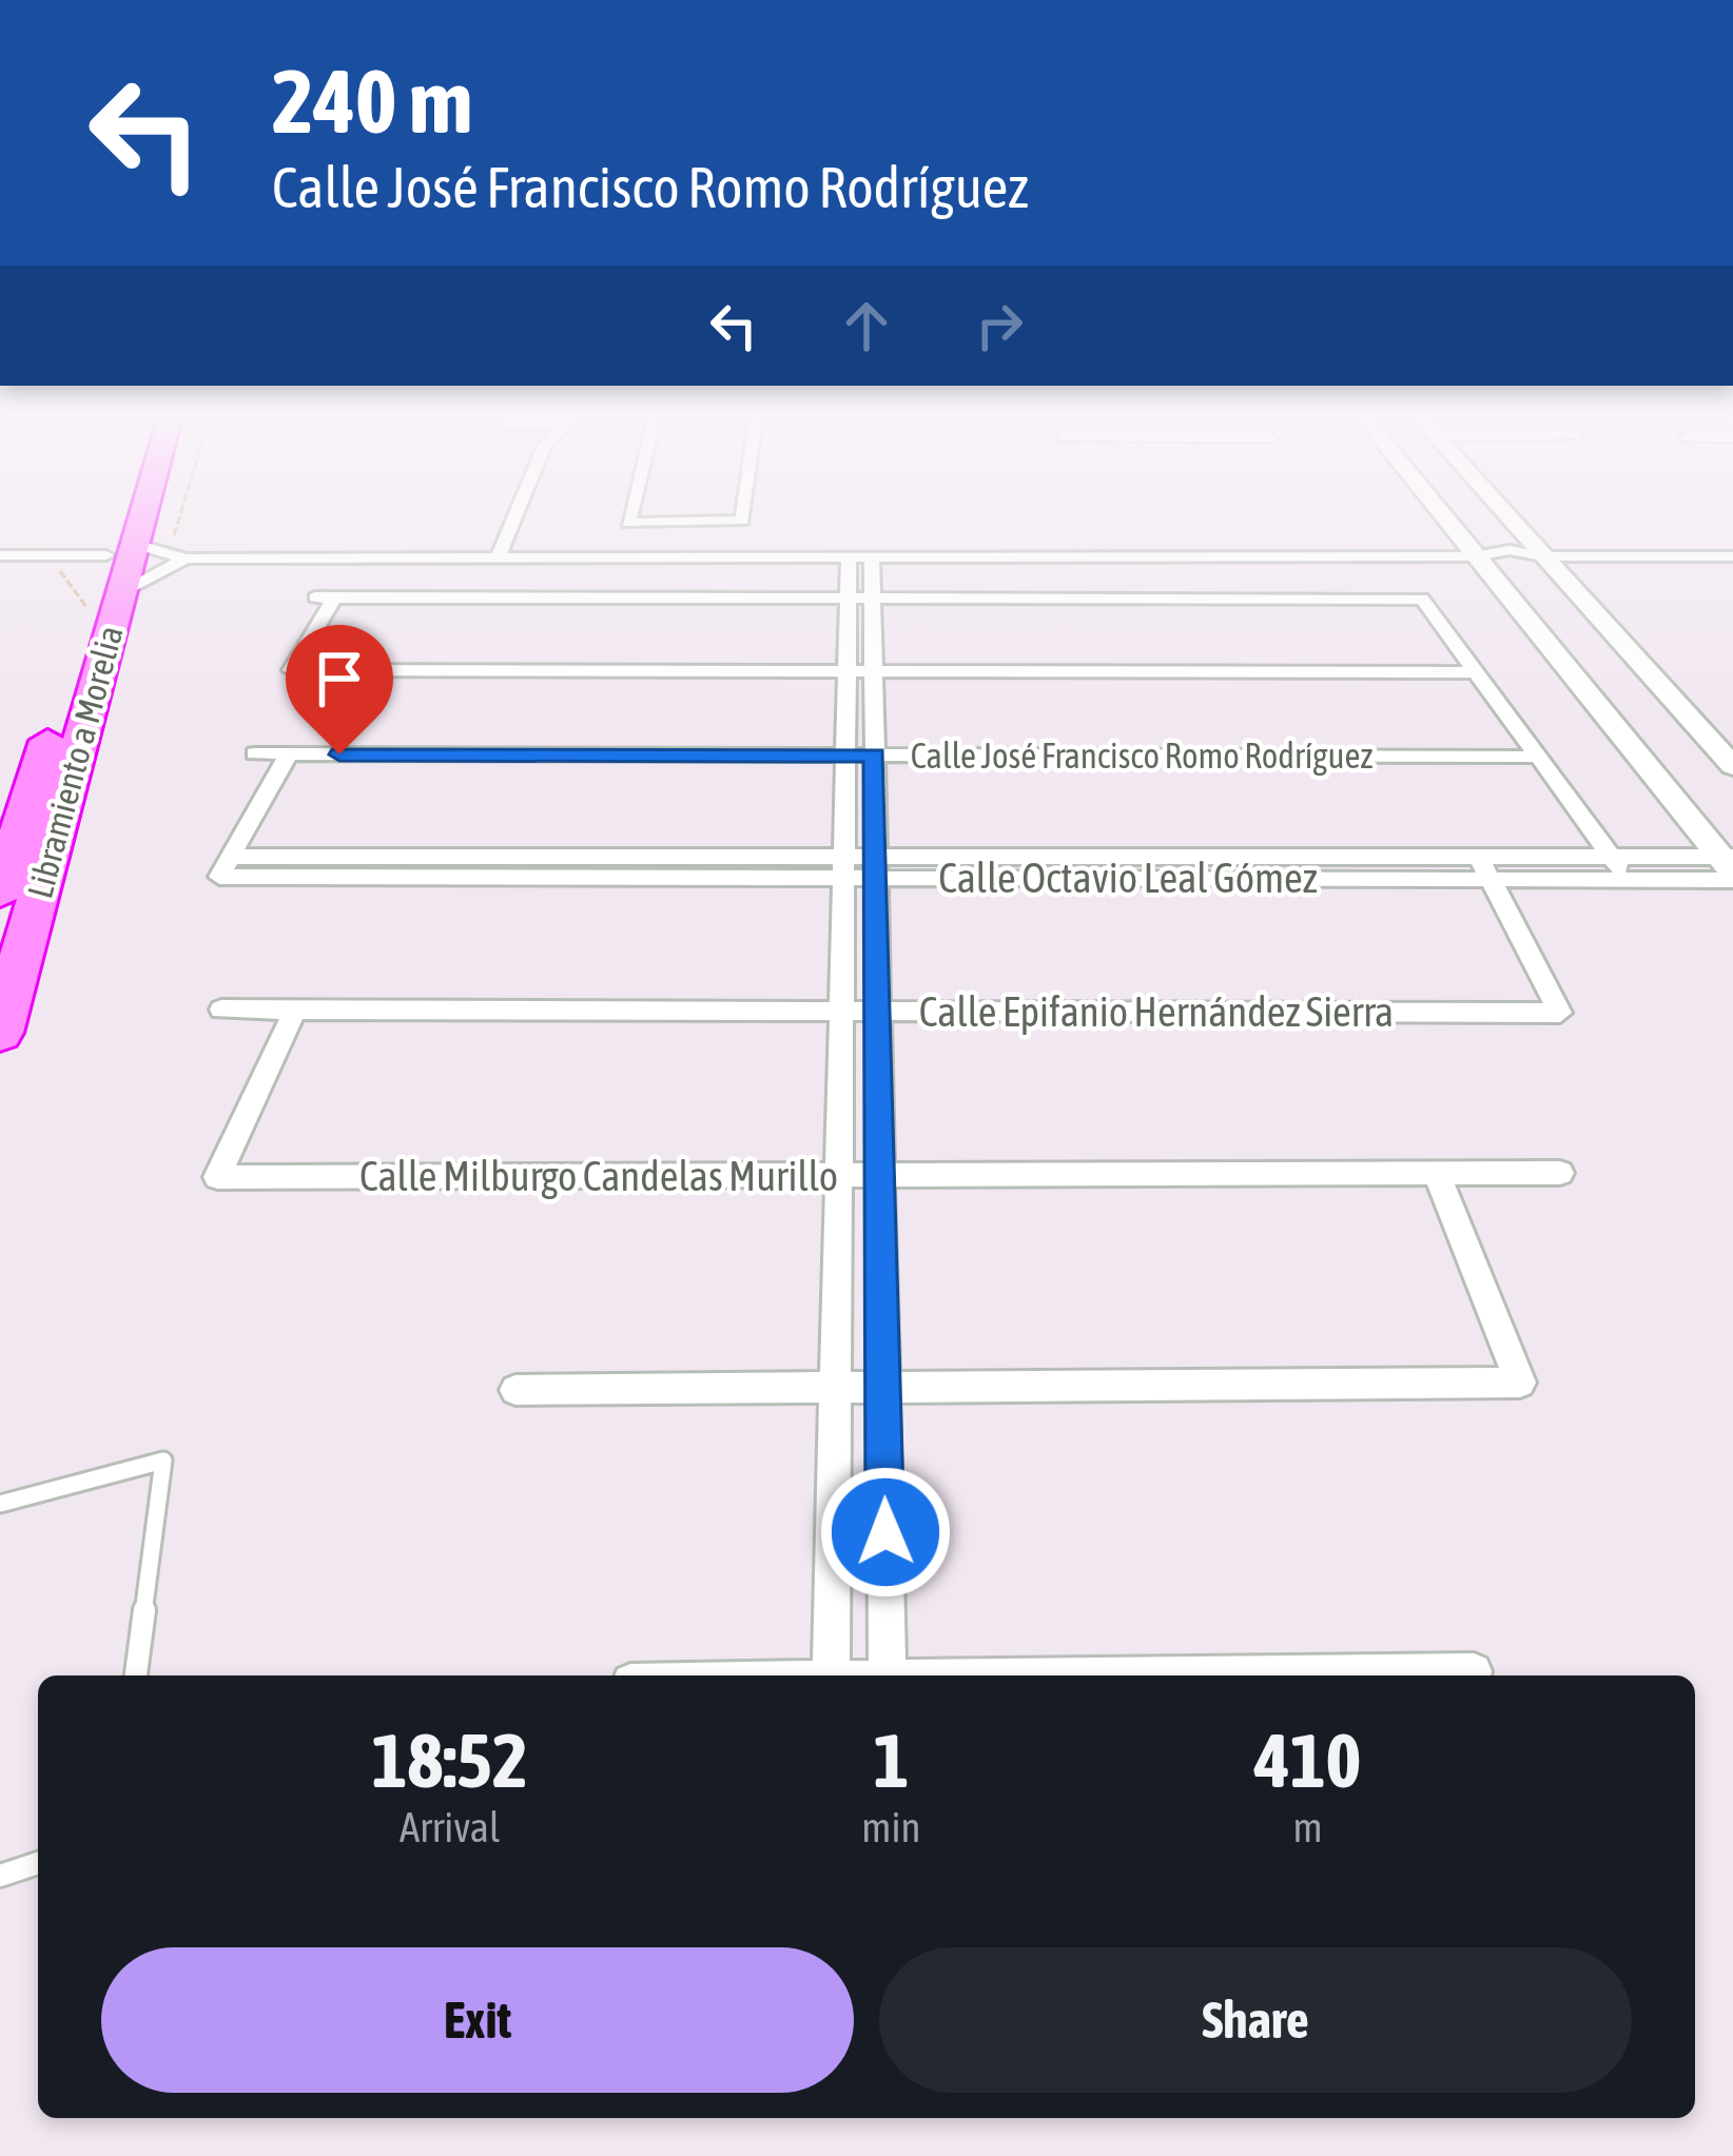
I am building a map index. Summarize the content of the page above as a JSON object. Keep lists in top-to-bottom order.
{
  "streets": {
    "highway": ["Libramiento a Morelia"],
    "street": [
      "Calle José Francisco Romo Rodríguez",
      "Calle Octavio Leal Gómez",
      "Calle Epifanio Hernández Sierra",
      "Calle Milburgo Candelas Murillo"
    ]
  },
  "crossings": [
    ["Calle José Francisco Romo Rodríguez", "Calle Octavio Leal Gómez"],
    ["Calle Octavio Leal Gómez", "Calle Epifanio Hernández Sierra"],
    ["Calle Epifanio Hernández Sierra", "Calle Milburgo Candelas Murillo"]
  ],
  "page": {
    "turn": ["240 m", "Calle José Francisco Romo Rodríguez"],
    "eta": [
      "18:52",
      "Arrival",
      "1",
      "min",
      "410",
      "m"
    ],
    "buttons": ["Exit", "Share"]
  }
}
